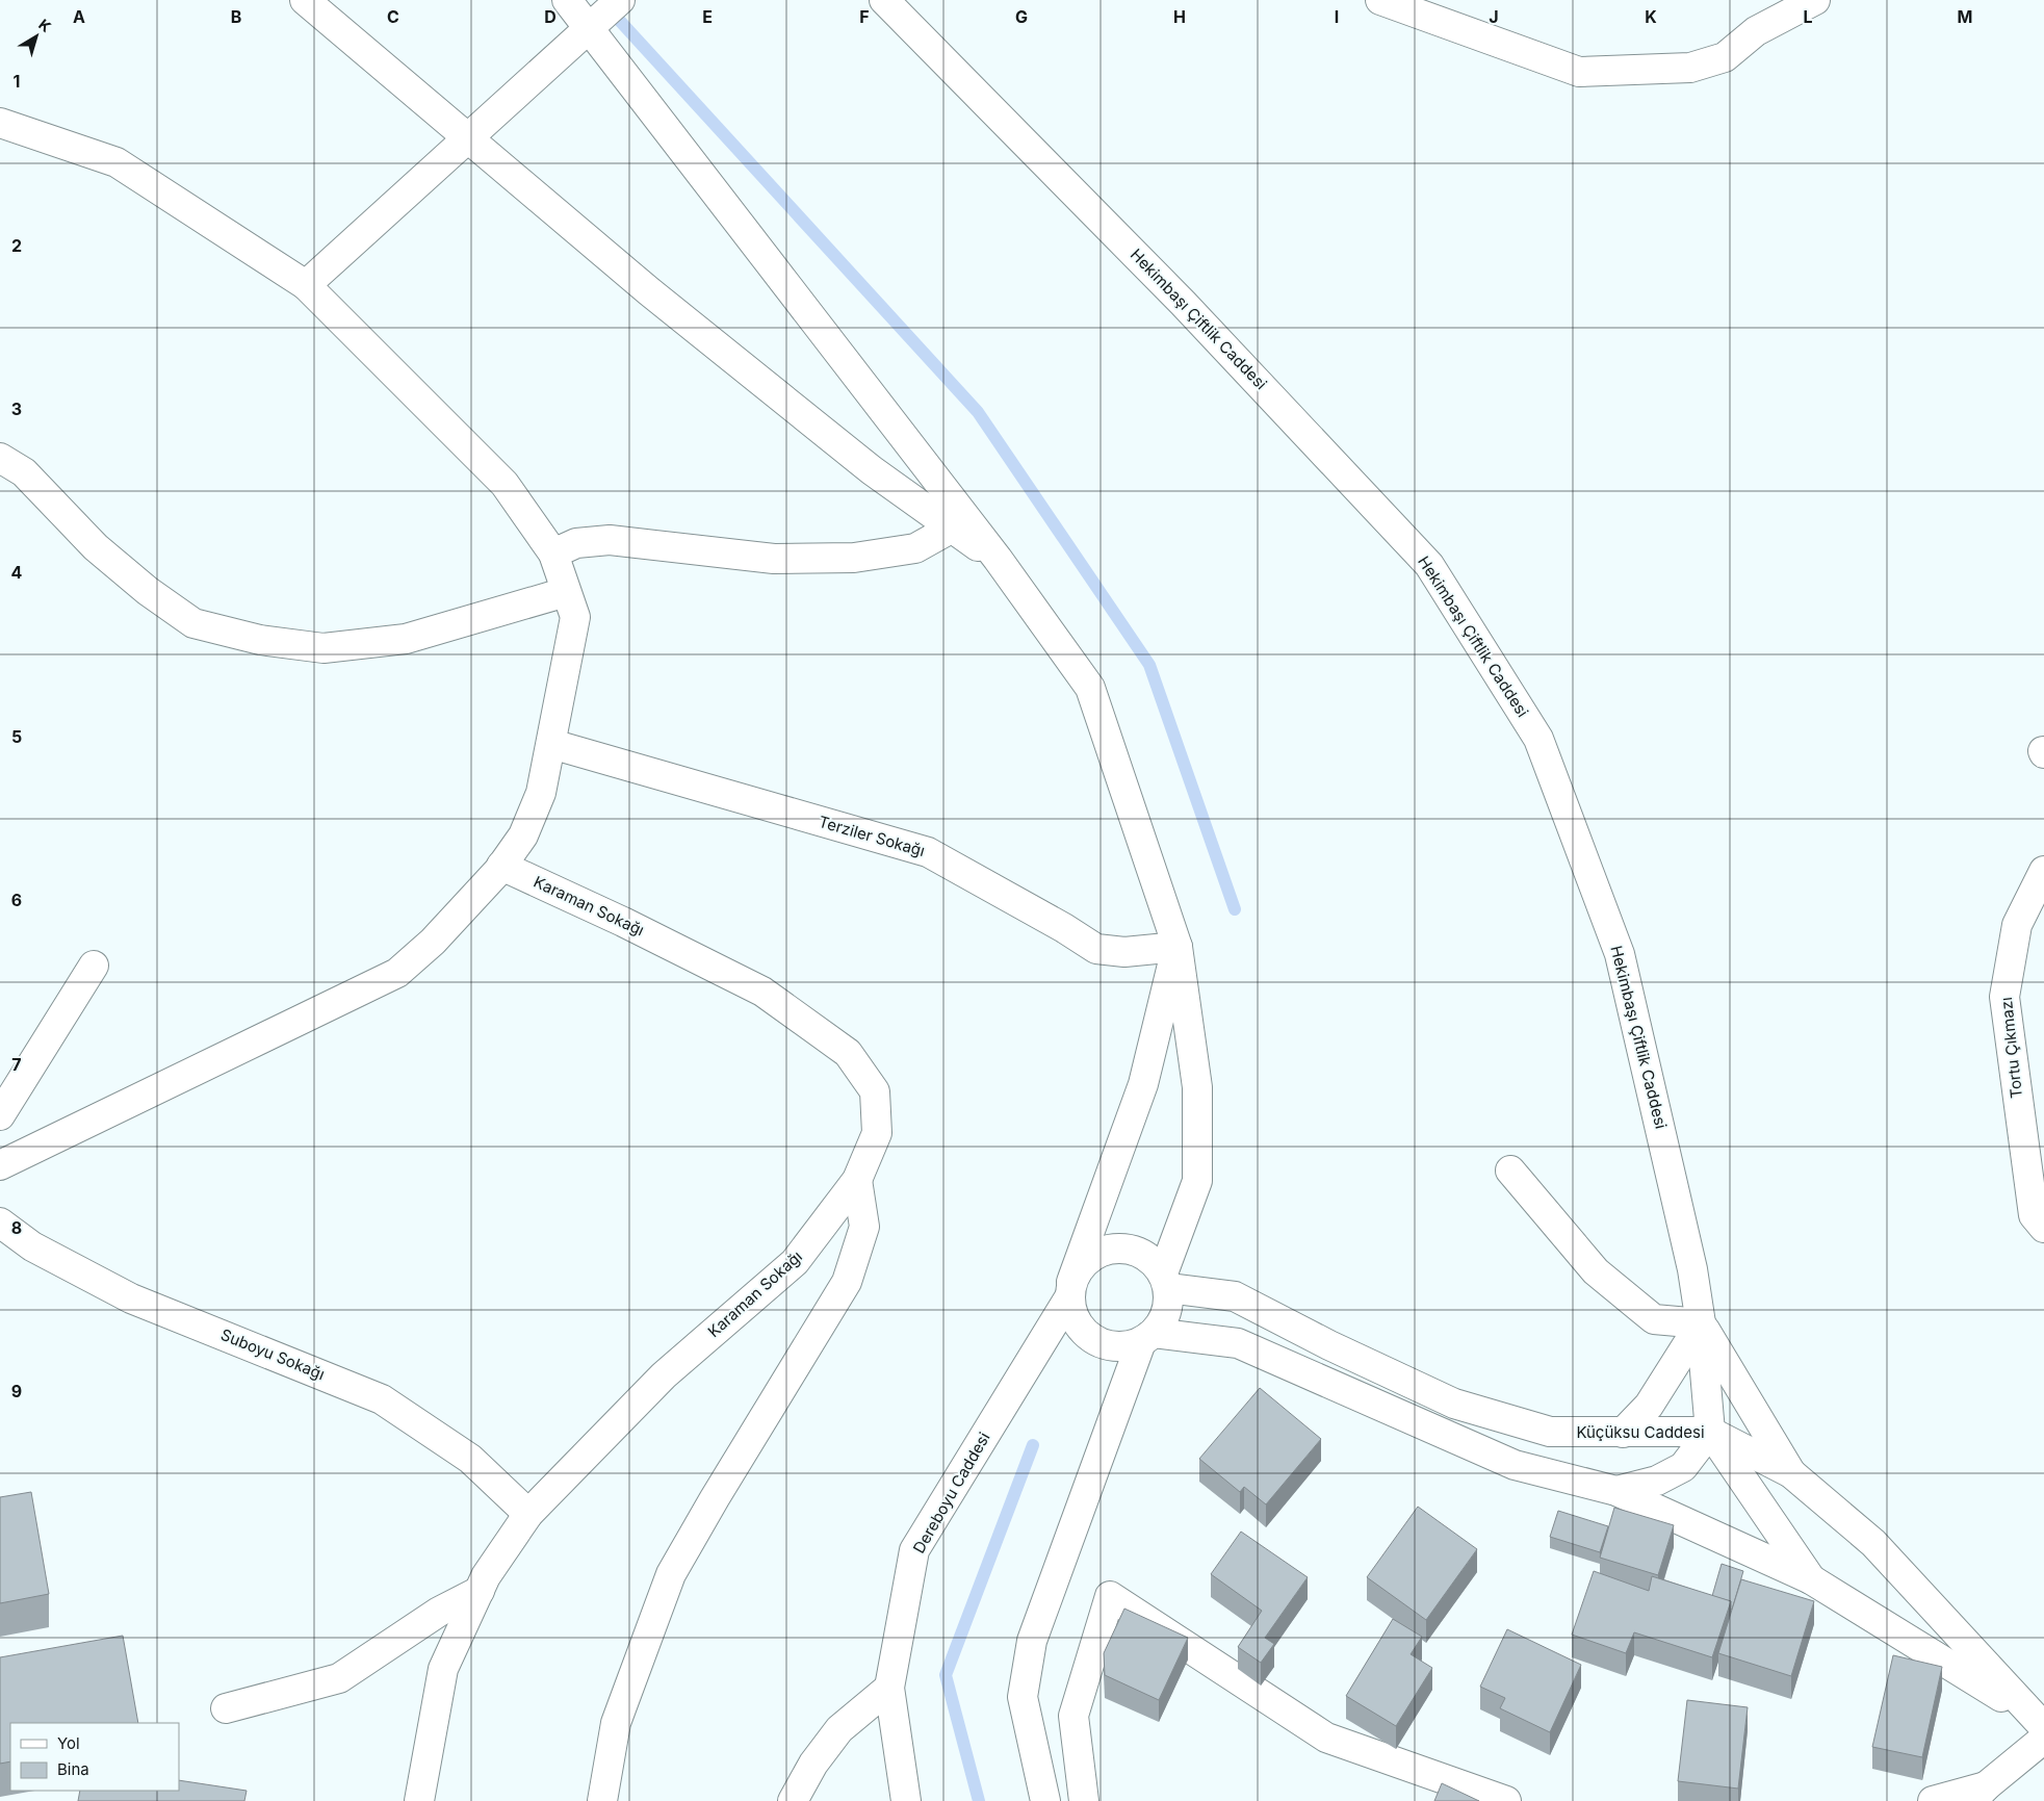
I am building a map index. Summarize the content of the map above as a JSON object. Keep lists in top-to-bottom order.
{
  "streets": {
    "street": [
      "Hekimbaşı Çiftlik Caddesi",
      "Terziler Sokağı",
      "Karaman Sokağı",
      "Tortu Çıkmazı",
      "Suboyu Sokağı",
      "Küçüksu Caddesi",
      "Dereboyu Caddesi"
    ]
  },
  "crossings": [
    ["Hekimbaşı Çiftlik Caddesi", "Küçüksu Caddesi"],
    ["Karaman Sokağı", "Suboyu Sokağı"],
    ["Küçüksu Caddesi", "Dereboyu Caddesi"]
  ],
  "legend": ["Yol", "Bina"],
  "north": "top right",
  "grid": {
    "columns": [
      "A",
      "B",
      "C",
      "D",
      "E",
      "F",
      "G",
      "H",
      "I",
      "J",
      "K",
      "L",
      "M"
    ],
    "rows": [
      "1",
      "2",
      "3",
      "4",
      "5",
      "6",
      "7",
      "8",
      "9"
    ]
  }
}
